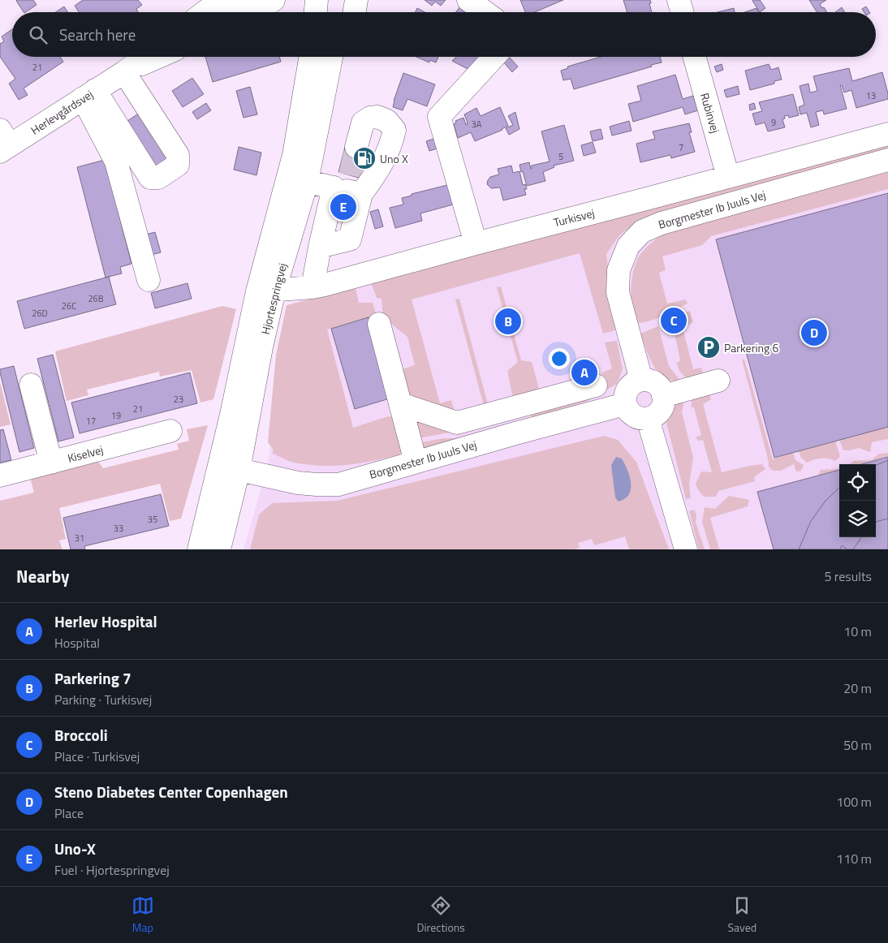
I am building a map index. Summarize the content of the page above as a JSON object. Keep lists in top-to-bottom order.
{
  "streets": {
    "street": [
      "Herlevgårdsvej",
      "Rubinvej",
      "Borgmester Ib Juuls Vej",
      "Turkisvej",
      "Hjortespringvej",
      "Kiselvej"
    ]
  },
  "crossings": [
    ["Rubinvej", "Turkisvej"],
    ["Borgmester Ib Juuls Vej", "Hjortespringvej"],
    ["Turkisvej", "Hjortespringvej"]
  ],
  "places": {
    "fuel station": ["Uno X"],
    "parking": ["Parkering 6"]
  },
  "house_numbers": [
    "21",
    "13",
    "9",
    "3A",
    "7",
    "5",
    "26B",
    "26C",
    "26D",
    "23",
    "21",
    "19",
    "17",
    "35",
    "33",
    "31"
  ],
  "page": {
    "search": "Search here",
    "pins": [
      "E",
      "C",
      "B",
      "D",
      "A"
    ],
    "heading": ["Nearby", "5 results"],
    "list": [
      {
        "mark": "A",
        "name": "Herlev Hospital",
        "note": "Hospital",
        "value": "10 m"
      },
      {
        "mark": "B",
        "name": "Parkering 7",
        "note": "Parking · Turkisvej",
        "value": "20 m"
      },
      {
        "mark": "C",
        "name": "Broccoli",
        "note": "Place · Turkisvej",
        "value": "50 m"
      },
      {
        "mark": "D",
        "name": "Steno Diabetes Center Copenhagen",
        "note": "Place",
        "value": "100 m"
      },
      {
        "mark": "E",
        "name": "Uno-X",
        "note": "Fuel · Hjortespringvej",
        "value": "110 m"
      }
    ],
    "nav": ["Map", "Directions", "Saved"]
  }
}
